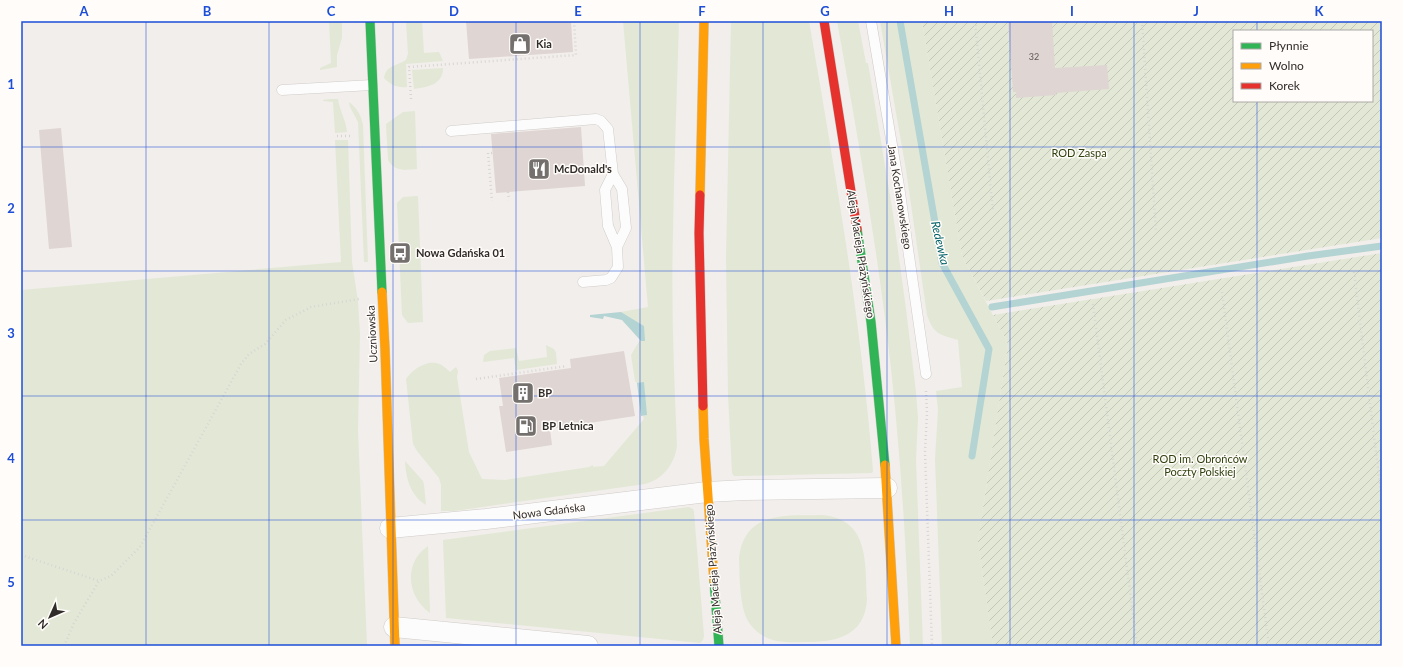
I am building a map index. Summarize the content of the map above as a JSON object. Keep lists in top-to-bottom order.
{
  "streets": {
    "main road": ["Aleja Macieja Płażyńskiego", "Uczniowska"],
    "street": ["Nowa Gdańska"],
    "lane": ["Jana Kochanowskiego"]
  },
  "crossings": [
    ["Aleja Macieja Płażyńskiego", "Nowa Gdańska"],
    ["Uczniowska", "Nowa Gdańska"]
  ],
  "water": ["Redewka"],
  "parks": ["ROD Zaspa", "ROD im. Obrońców Poczty Polskiej"],
  "places": {
    "shop": ["Kia"],
    "restaurant": ["McDonald's"],
    "bus stop": ["Nowa Gdańska 01"],
    "building": ["BP"],
    "fuel station": ["BP Letnica"]
  },
  "house_numbers": ["32"],
  "legend": ["Płynnie", "Wolno", "Korek"],
  "north": "bottom left",
  "grid": {
    "columns": [
      "A",
      "B",
      "C",
      "D",
      "E",
      "F",
      "G",
      "H",
      "I",
      "J",
      "K"
    ],
    "rows": [
      "1",
      "2",
      "3",
      "4",
      "5"
    ]
  }
}
